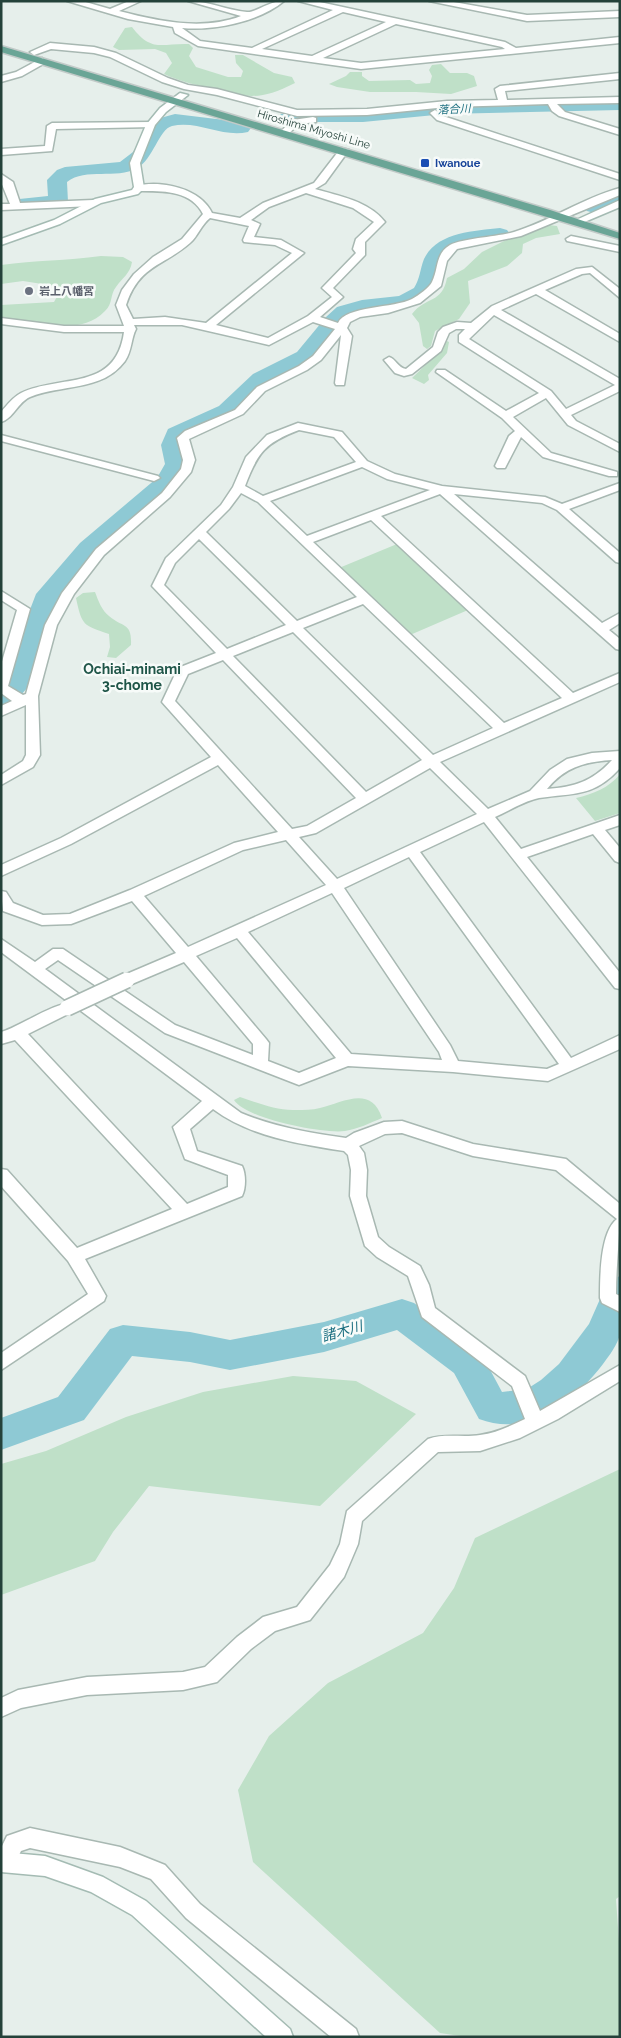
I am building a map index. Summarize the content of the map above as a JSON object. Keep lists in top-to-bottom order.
{
  "streets": {
    "main road": ["Hiroshima Miyoshi Line"]
  },
  "districts": ["Ochiai-minami 3-chome"],
  "water": ["落合川", "諸木川"],
  "places": {
    "transit": ["Iwanoue"],
    "other": ["岩上八幡宮"]
  }
}
